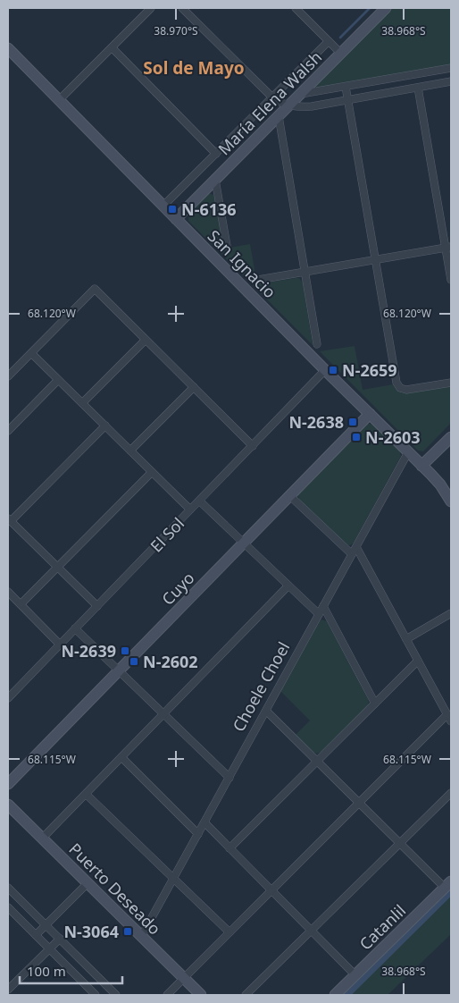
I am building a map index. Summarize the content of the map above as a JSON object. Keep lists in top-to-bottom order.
{
  "streets": {
    "street": [
      "María Elena Walsh",
      "San Ignacio",
      "El Sol",
      "Cuyo",
      "Choele Choel",
      "Puerto Deseado",
      "Catanlil"
    ]
  },
  "crossings": [
    ["María Elena Walsh", "San Ignacio"],
    ["San Ignacio", "El Sol"],
    ["San Ignacio", "Cuyo"],
    ["San Ignacio", "Choele Choel"],
    ["Choele Choel", "Puerto Deseado"]
  ],
  "districts": ["Sol de Mayo"],
  "places": {
    "transit": [
      "N-6136",
      "N-2659",
      "N-2638",
      "N-2603",
      "N-2639",
      "N-2602",
      "N-3064"
    ]
  },
  "scale_bar": "100 m",
  "coordinates": [
    "38.970°S",
    "38.968°S",
    "68.120°W",
    "68.115°W"
  ]
}
